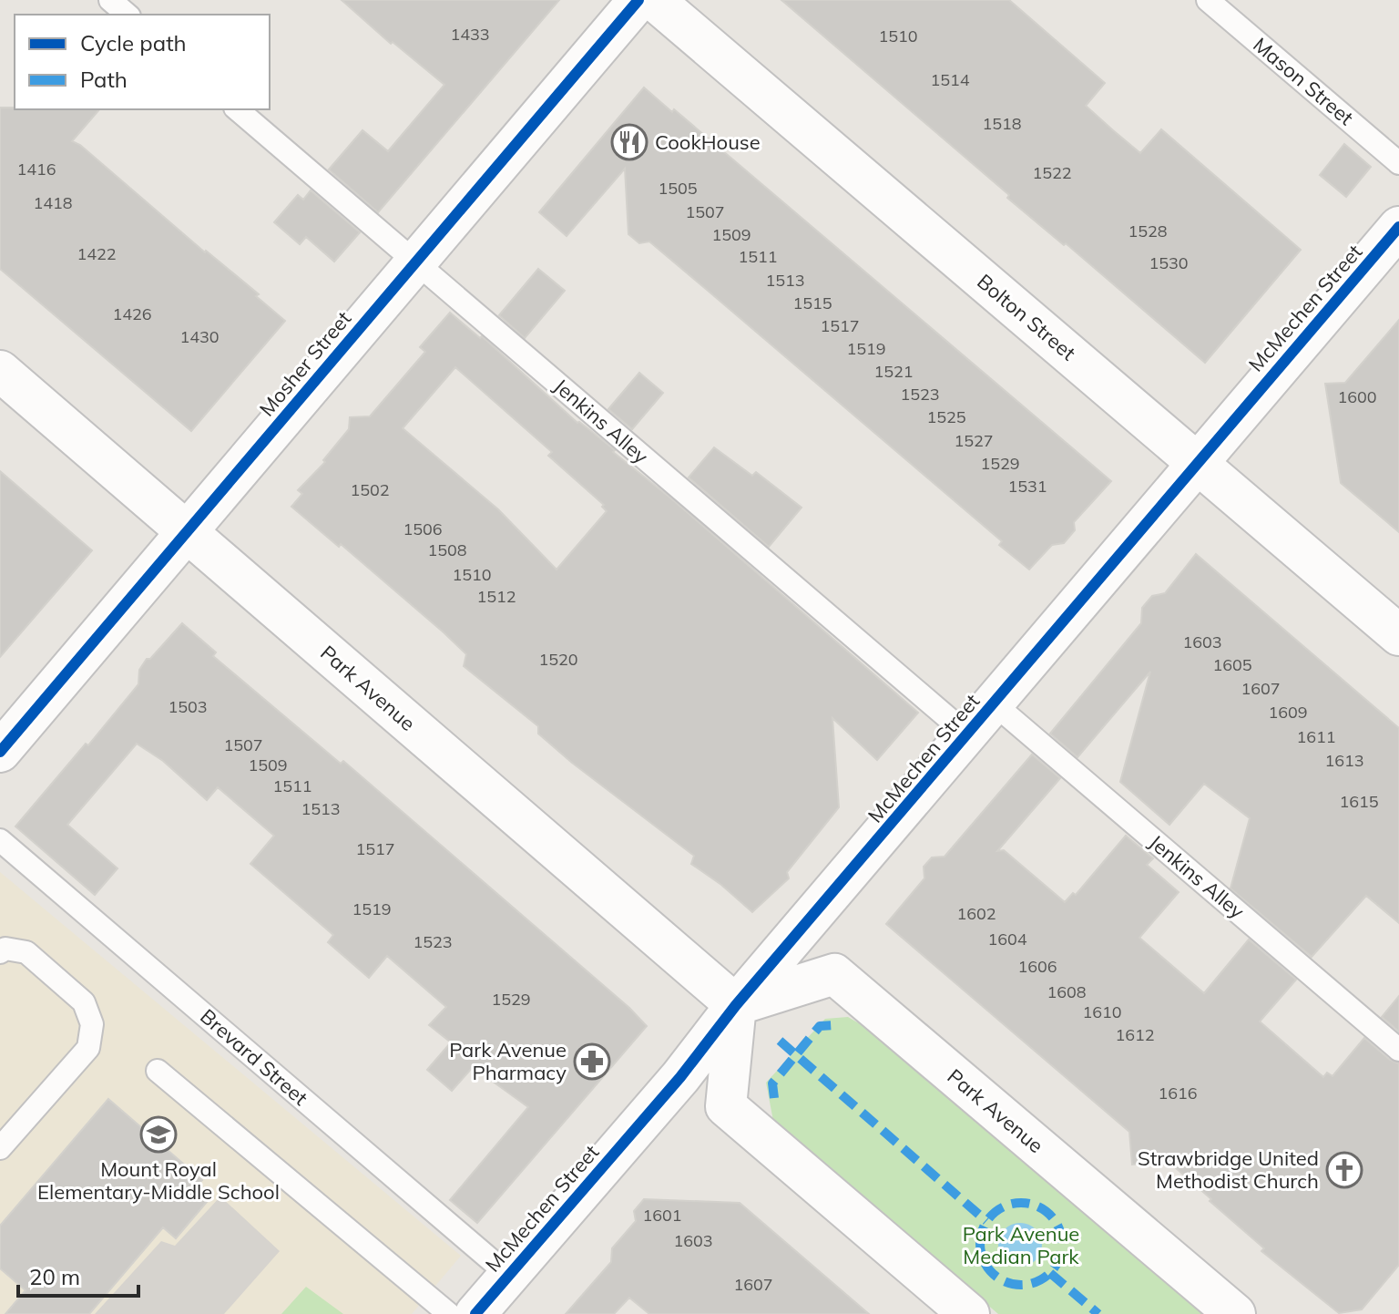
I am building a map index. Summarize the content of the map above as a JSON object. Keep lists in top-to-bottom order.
{
  "streets": {
    "street": [
      "McMechen Street",
      "Bolton Street",
      "Mosher Street",
      "Park Avenue"
    ],
    "lane": ["Mason Street", "Jenkins Alley", "Brevard Street"]
  },
  "crossings": [
    ["McMechen Street", "Bolton Street"],
    ["McMechen Street", "Jenkins Alley"],
    ["McMechen Street", "Park Avenue"],
    ["McMechen Street", "Brevard Street"],
    ["Mosher Street", "Jenkins Alley"],
    ["Mosher Street", "Park Avenue"]
  ],
  "parks": ["Park Avenue Median Park"],
  "places": {
    "restaurant": ["CookHouse"],
    "pharmacy": ["Park Avenue Pharmacy"],
    "school or university": ["Mount Royal Elementary-Middle School"],
    "church": ["Strawbridge United Methodist Church"]
  },
  "house_numbers": [
    "1433",
    "1510",
    "1514",
    "1518",
    "1416",
    "1522",
    "1505",
    "1418",
    "1507",
    "1528",
    "1509",
    "1422",
    "1511",
    "1530",
    "1513",
    "1515",
    "1426",
    "1517",
    "1430",
    "1519",
    "1521",
    "1523",
    "1600",
    "1525",
    "1527",
    "1529",
    "1531",
    "1502",
    "1506",
    "1508",
    "1510",
    "1512",
    "1603",
    "1520",
    "1605",
    "1607",
    "1503",
    "1609",
    "1611",
    "1507",
    "1613",
    "1509",
    "1511",
    "1615",
    "1513",
    "1517",
    "1519",
    "1602",
    "1604",
    "1523",
    "1606",
    "1608",
    "1529",
    "1610",
    "1612",
    "1616",
    "1601",
    "1603",
    "1607"
  ],
  "legend": ["Cycle path", "Path"],
  "scale_bar": "20 m"
}
